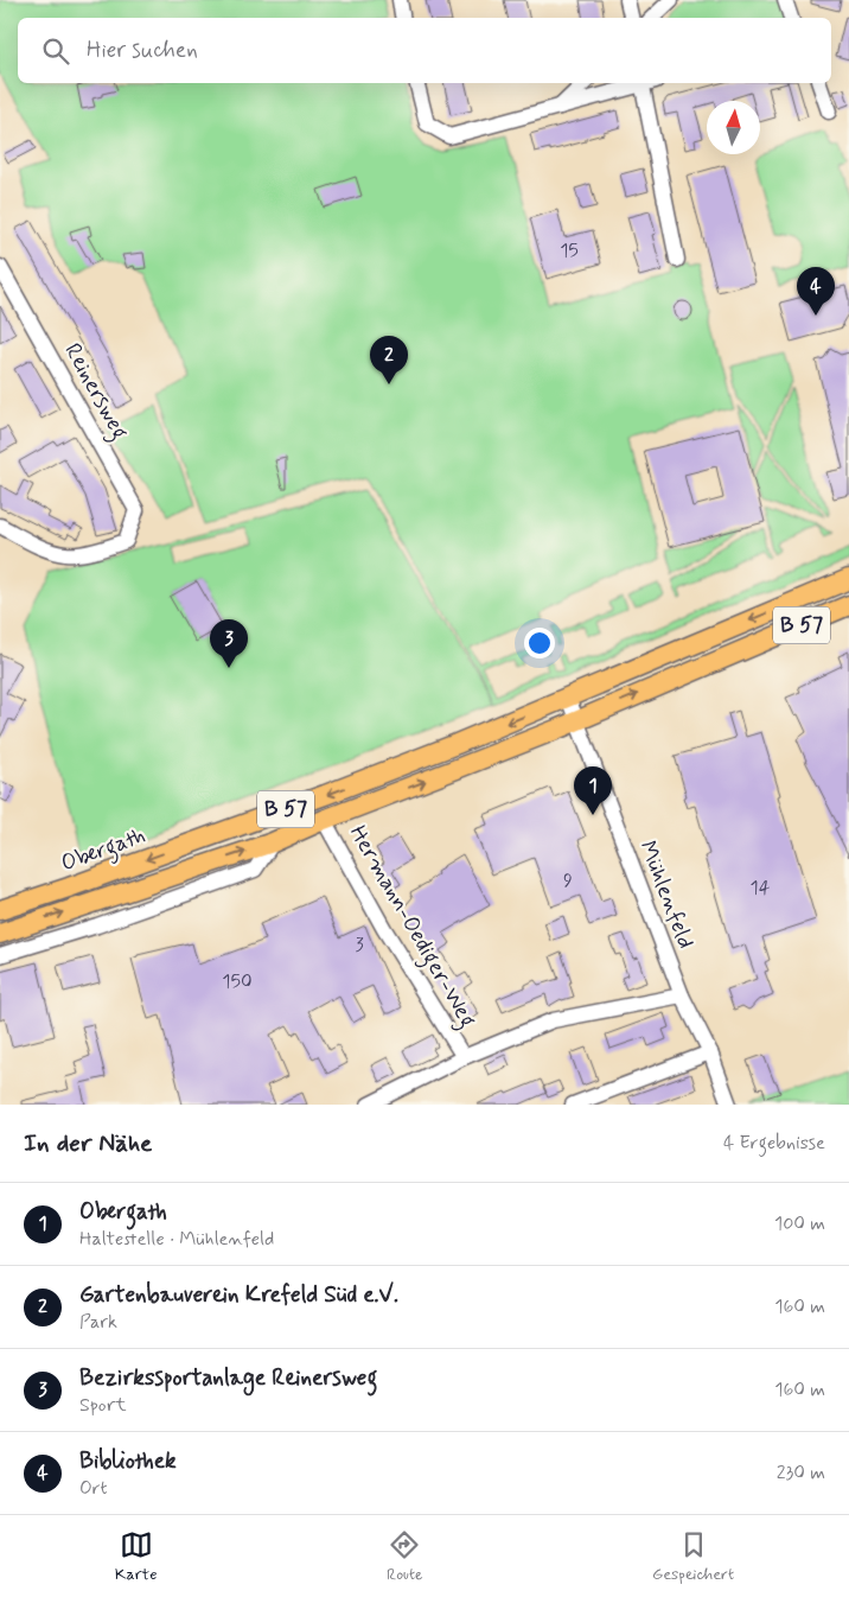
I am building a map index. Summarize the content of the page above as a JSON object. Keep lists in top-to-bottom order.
{
  "streets": {
    "main road": ["B 57", "Obergath"],
    "street": ["Reinersweg", "Mühlenfeld", "Hermann-Oediger-Weg"]
  },
  "crossings": [
    ["Obergath", "Mühlenfeld"],
    ["Obergath", "Hermann-Oediger-Weg"]
  ],
  "house_numbers": [
    "15",
    "9",
    "14",
    "3",
    "150"
  ],
  "north": "top",
  "page": {
    "search": "Hier suchen",
    "pins": [
      "4",
      "2",
      "3",
      "1"
    ],
    "heading": ["In der Nähe", "4 Ergebnisse"],
    "list": [
      {
        "mark": "1",
        "name": "Obergath",
        "note": "Haltestelle · Mühlenfeld",
        "value": "100 m"
      },
      {
        "mark": "2",
        "name": "Gartenbauverein Krefeld Süd e.V.",
        "note": "Park",
        "value": "160 m"
      },
      {
        "mark": "3",
        "name": "Bezirkssportanlage Reinersweg",
        "note": "Sport",
        "value": "160 m"
      },
      {
        "mark": "4",
        "name": "Bibliothek",
        "note": "Ort",
        "value": "230 m"
      }
    ],
    "nav": ["Karte", "Route", "Gespeichert"]
  }
}
